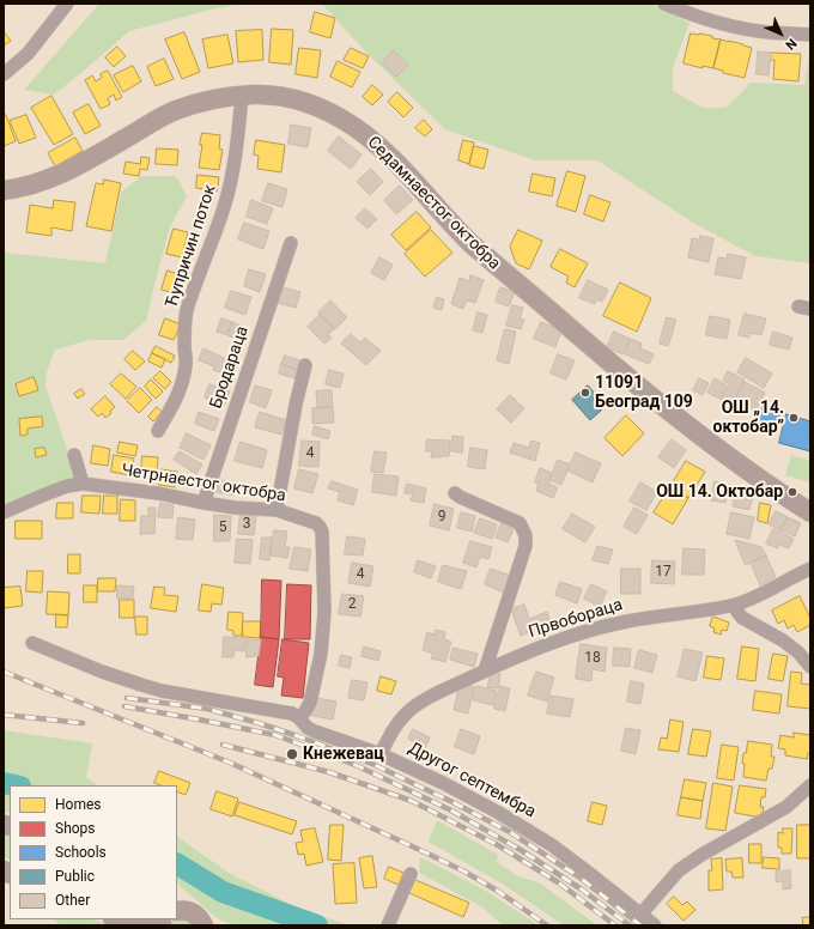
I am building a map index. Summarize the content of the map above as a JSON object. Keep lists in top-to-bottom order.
{
  "streets": {
    "street": [
      "Седамнаестог октобра",
      "Ћупричин поток",
      "Бродараца",
      "Четрнаестог октобра",
      "Првобораца",
      "Другог септембра"
    ]
  },
  "crossings": [
    ["Седамнаестог октобра", "Ћупричин поток"],
    ["Бродараца", "Четрнаестог октобра"],
    ["Четрнаестог октобра", "Другог септембра"],
    ["Првобораца", "Другог септембра"]
  ],
  "places": [
    "11091 Београд 109",
    "ОШ „14. октобар”",
    "ОШ 14. Октобар",
    "Кнежевац"
  ],
  "house_numbers": [
    "4",
    "9",
    "3",
    "5",
    "17",
    "4",
    "2",
    "18"
  ],
  "legend": [
    "Homes",
    "Shops",
    "Schools",
    "Public",
    "Other"
  ],
  "north": "bottom right"
}
